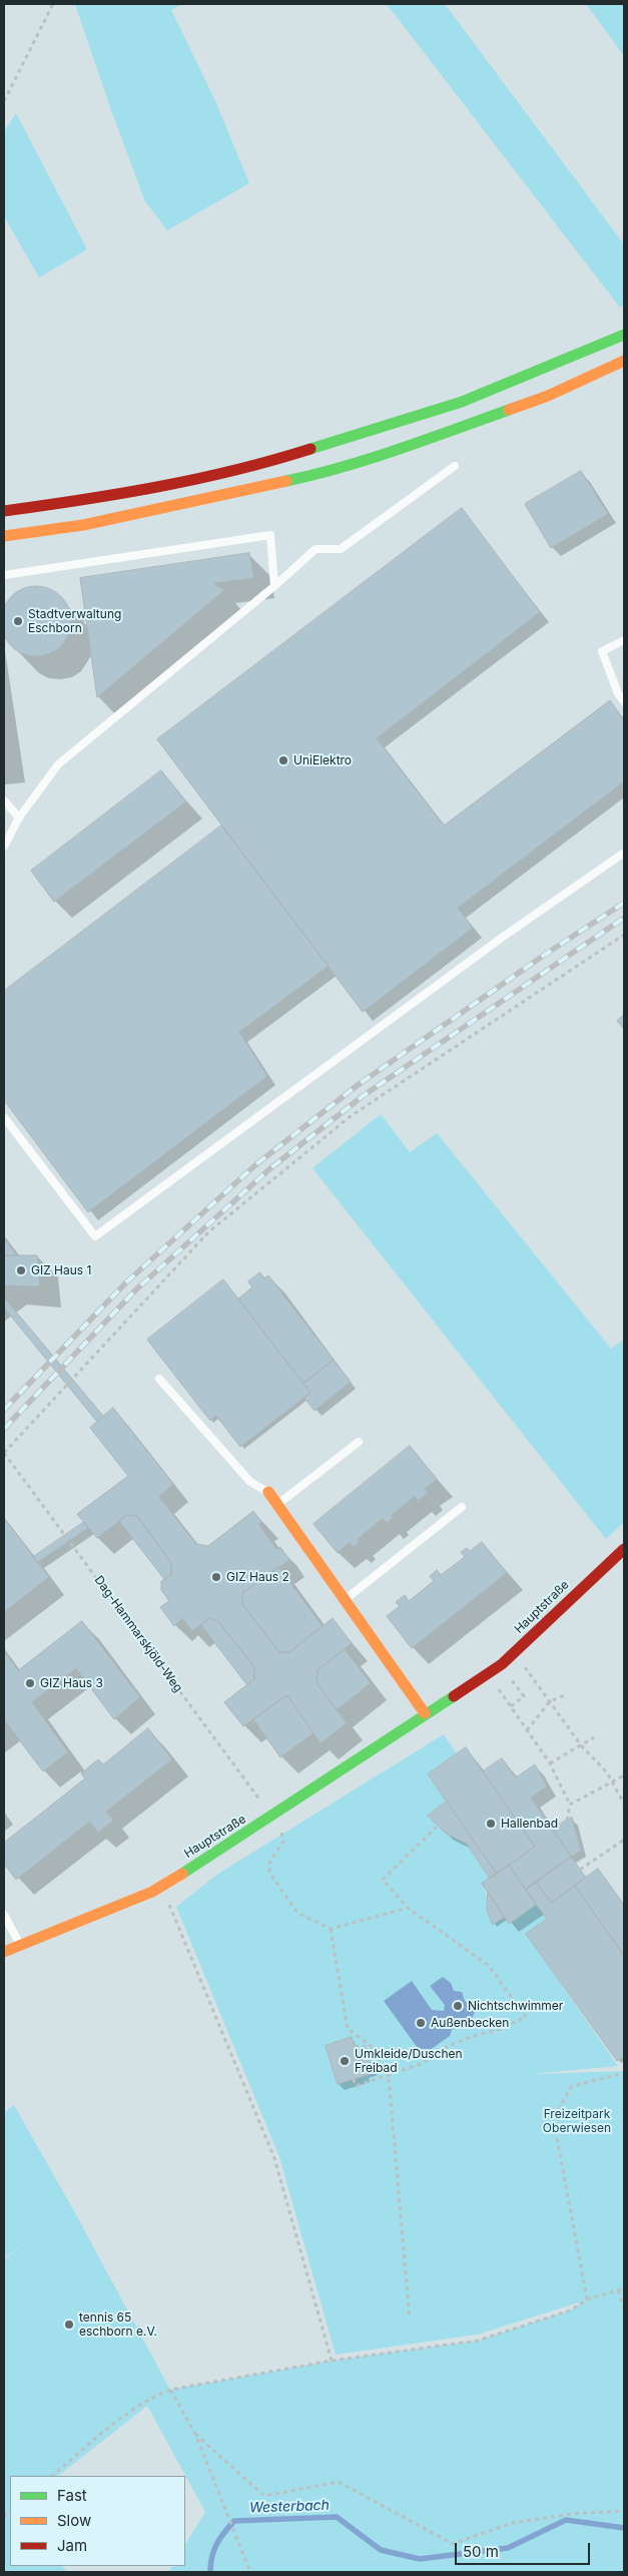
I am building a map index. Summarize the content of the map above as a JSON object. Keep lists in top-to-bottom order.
{
  "streets": {
    "main road": ["Hauptstraße"],
    "path": ["Dag-Hammarskjöld-Weg"]
  },
  "crossings": [
    ["Hauptstraße", "Dag-Hammarskjöld-Weg"]
  ],
  "water": ["Westerbach"],
  "parks": ["Freizeitpark Oberwiesen"],
  "places": [
    "Stadtverwaltung Eschborn",
    "UniElektro",
    "GIZ Haus 1",
    "GIZ Haus 2",
    "GIZ Haus 3",
    "Hallenbad",
    "Nichtschwimmer",
    "Außenbecken",
    "Umkleide/Duschen Freibad",
    "tennis 65 eschborn e.V."
  ],
  "legend": ["Fast", "Slow", "Jam"],
  "scale_bar": "50 m"
}
